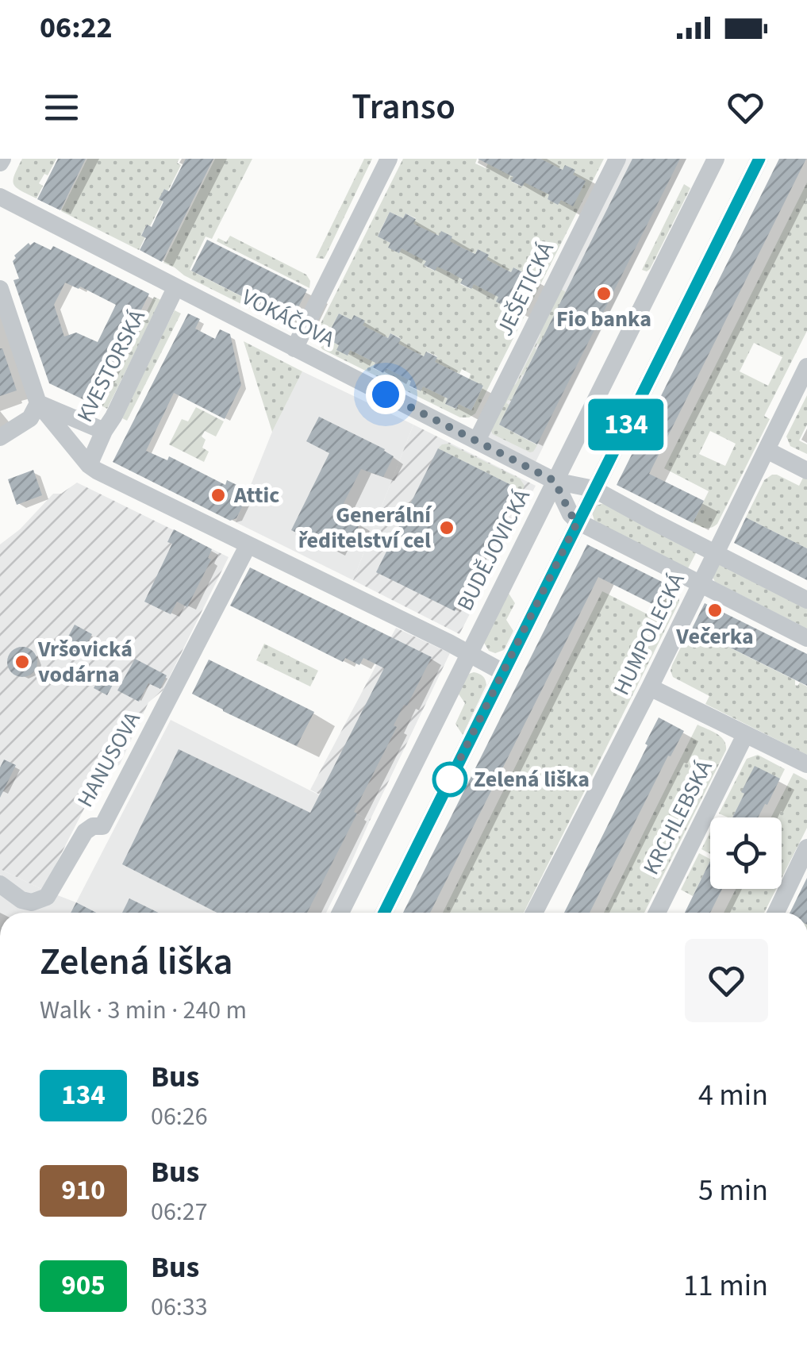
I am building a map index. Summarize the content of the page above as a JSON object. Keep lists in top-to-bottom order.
{
  "streets": {
    "street": [
      "JEŠETICKÁ",
      "VOKÁČOVA",
      "KVESTORSKÁ",
      "BUDĚJOVICKÁ",
      "HUMPOLECKÁ",
      "HANUSOVA",
      "KRCHLEBSKÁ"
    ]
  },
  "crossings": [
    ["JEŠETICKÁ", "VOKÁČOVA"],
    ["VOKÁČOVA", "KVESTORSKÁ"],
    ["VOKÁČOVA", "BUDĚJOVICKÁ"],
    ["VOKÁČOVA", "HUMPOLECKÁ"]
  ],
  "places": [
    "Fio banka",
    "Attic",
    "Generální ředitelství cel",
    "Večerka",
    "Vršovická vodárna",
    "Zelená liška"
  ],
  "lines": ["bus line 134"],
  "page": {
    "status": "06:22",
    "header": "Transo",
    "on_map": "134",
    "heading": ["Zelená liška", "Walk · 3 min · 240 m"],
    "list": [
      {
        "mark": "134",
        "name": "Bus",
        "note": "06:26",
        "value": "4 min"
      },
      {
        "mark": "910",
        "name": "Bus",
        "note": "06:27",
        "value": "5 min"
      },
      {
        "mark": "905",
        "name": "Bus",
        "note": "06:33",
        "value": "11 min"
      }
    ]
  }
}
